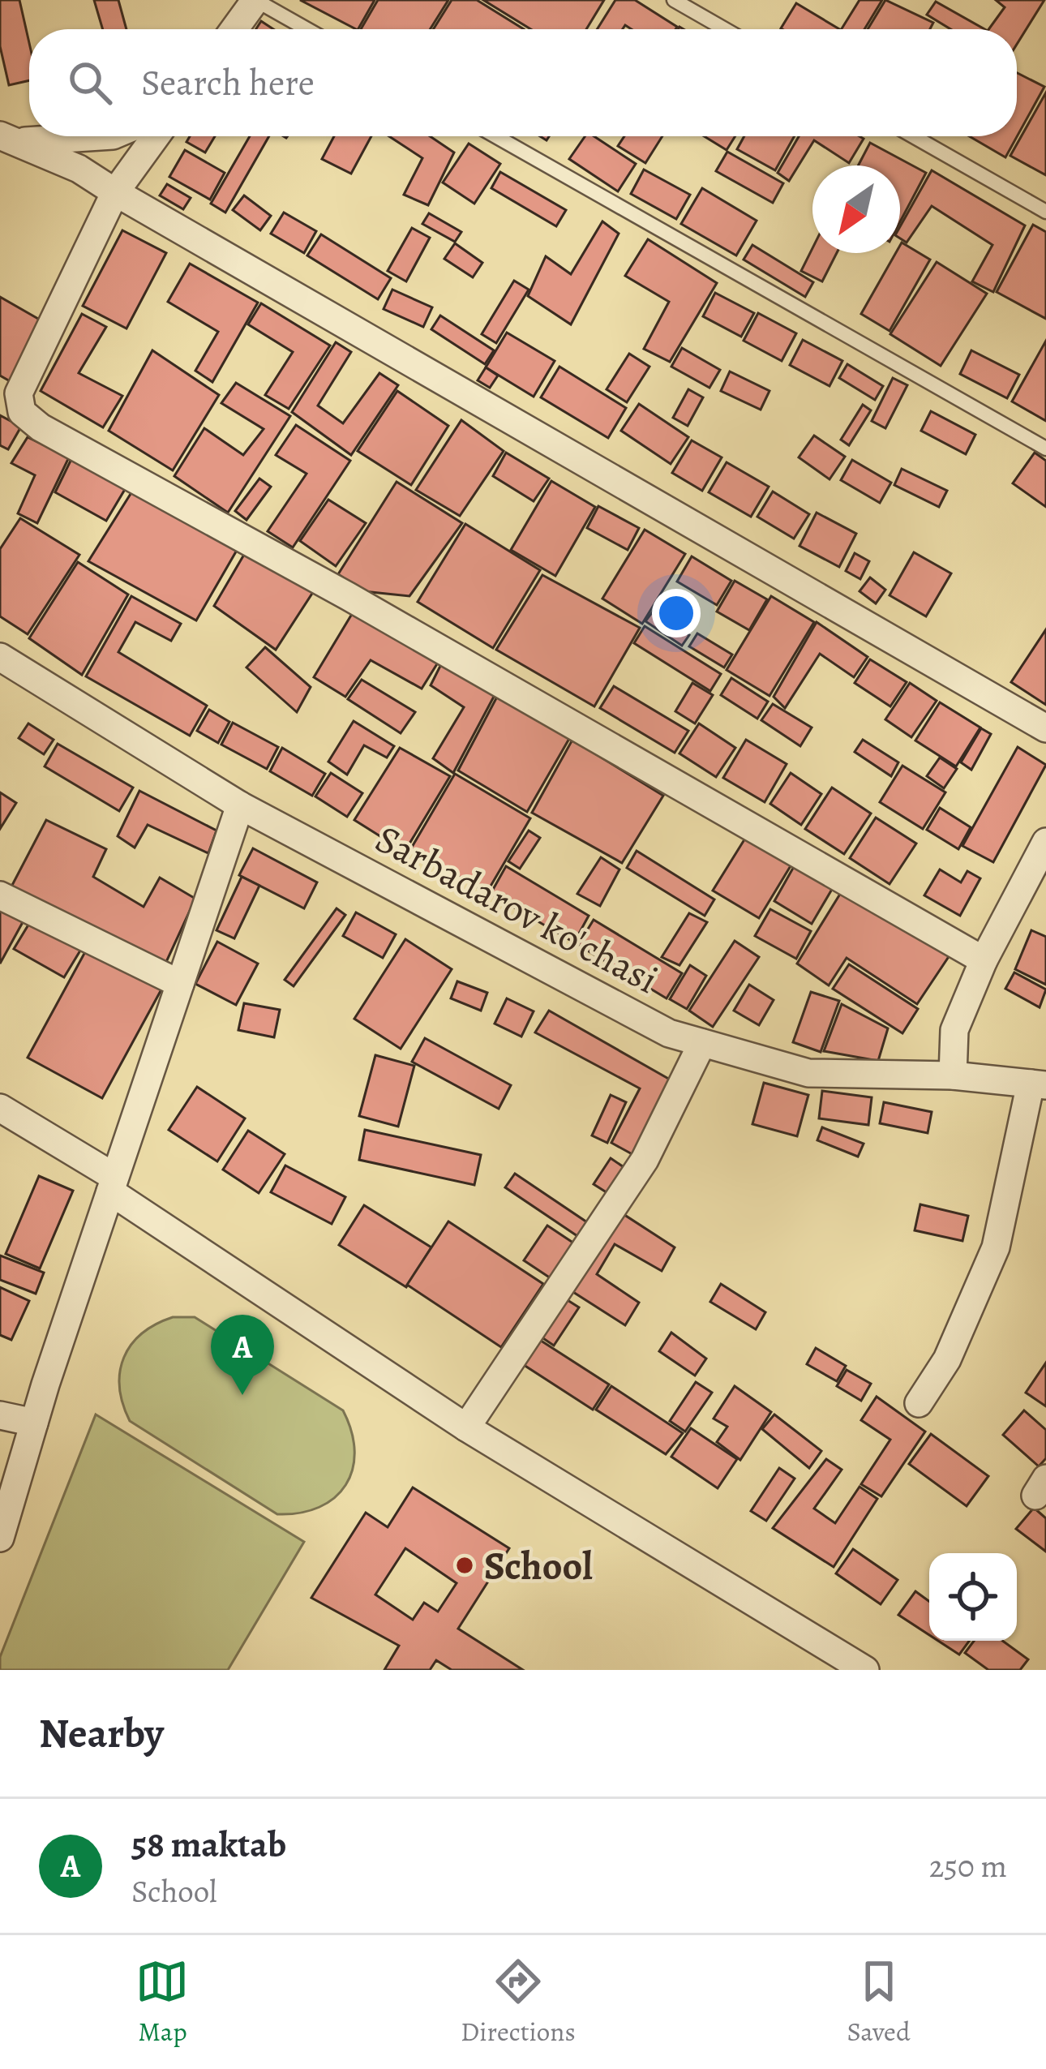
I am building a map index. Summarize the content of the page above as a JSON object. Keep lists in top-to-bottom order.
{
  "streets": {
    "street": ["Sarbadarov ko'chasi"]
  },
  "places": ["School"],
  "north": "bottom left",
  "page": {
    "search": "Search here",
    "pins": "A",
    "heading": "Nearby",
    "list": [
      {
        "mark": "A",
        "name": "58 maktab",
        "note": "School",
        "value": "250 m"
      }
    ],
    "nav": ["Map", "Directions", "Saved"]
  }
}
